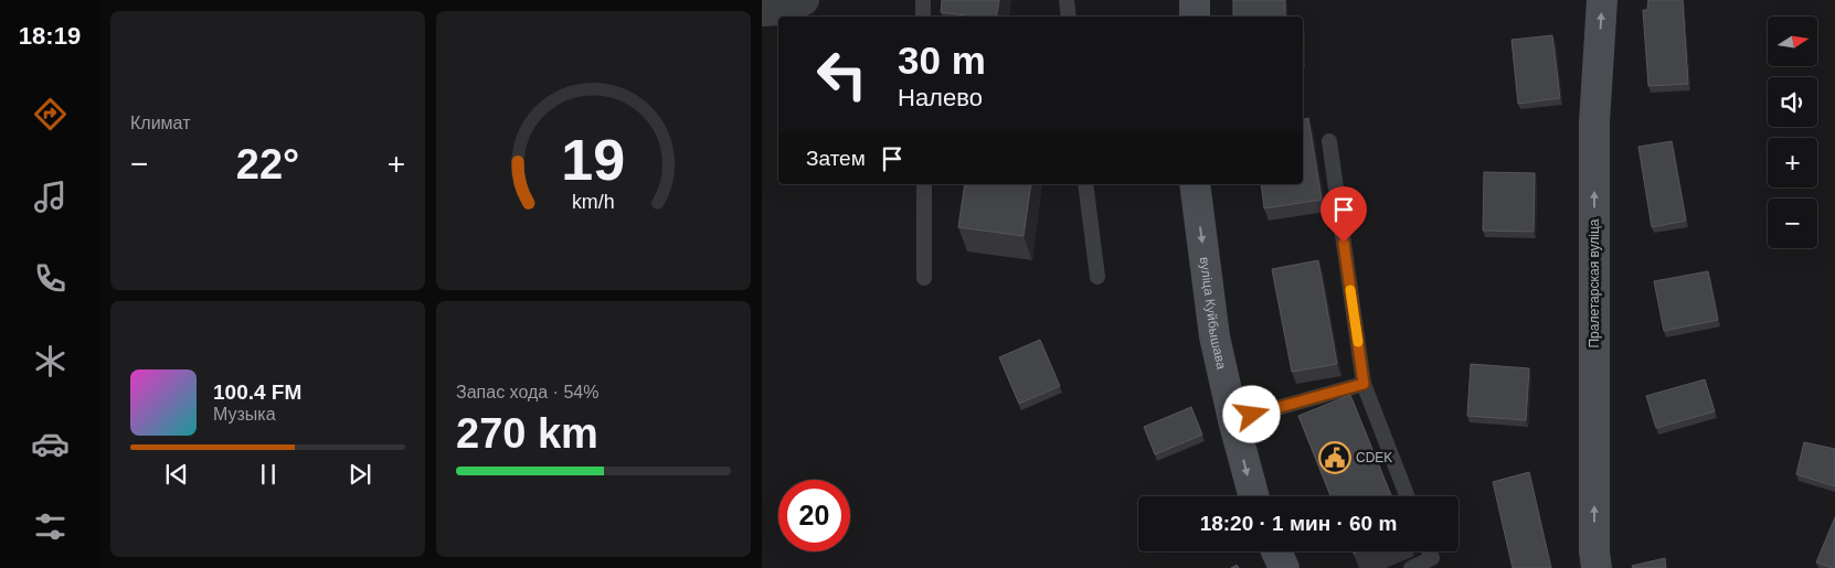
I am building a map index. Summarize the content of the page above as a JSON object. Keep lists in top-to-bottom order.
{
  "streets": {
    "main road": ["Пралетарская вуліца", "вуліца Куйбышава"]
  },
  "one_way": ["Пралетарская вуліца", "вуліца Куйбышава"],
  "places": {
    "public building": ["CDEK"]
  },
  "north": "right",
  "page": {
    "tabs": "18:19",
    "tile": [
      "Климат",
      ["Запас хода · 54%", "270 km"]
    ],
    "map_buttons": ["+", "−"],
    "turn": ["30 m", "Налево"],
    "then": "Затем",
    "heat": ["−", "22°", "+"],
    "song": ["100.4 FM", "Музыка"],
    "limit": "20",
    "trip": "18:20 · 1 мин · 60 m",
    "gauge": ["19", "km/h"]
  }
}
